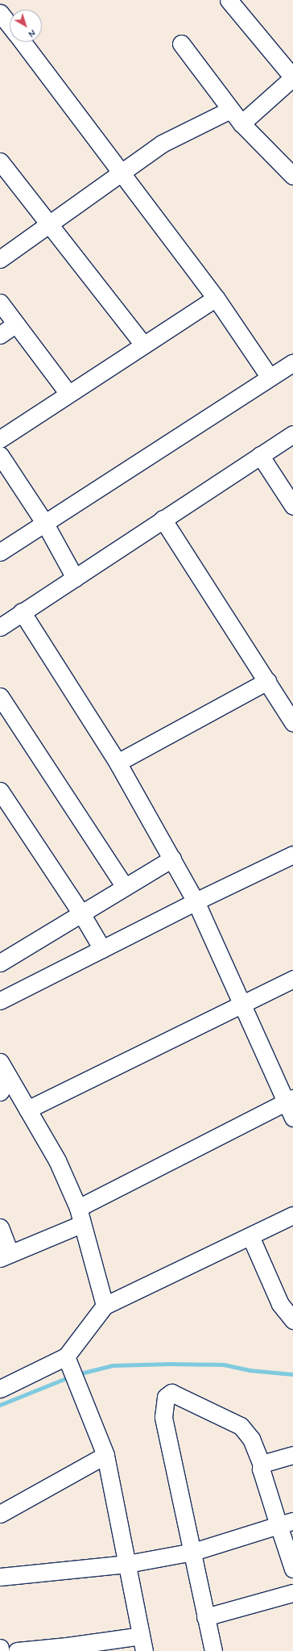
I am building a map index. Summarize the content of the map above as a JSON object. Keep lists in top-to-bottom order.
{
  "north": "bottom right"
}
